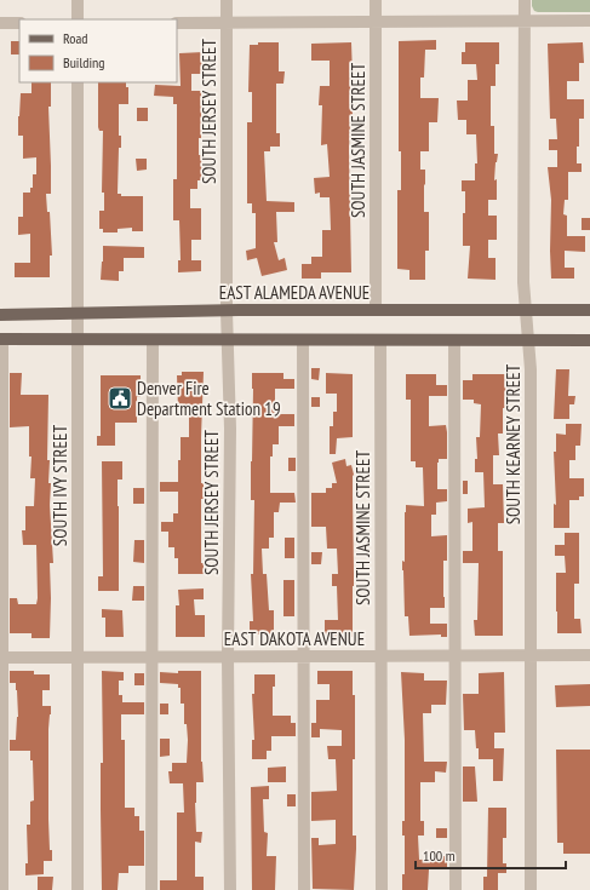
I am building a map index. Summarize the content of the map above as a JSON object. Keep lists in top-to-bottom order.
{
  "streets": {
    "main road": ["EAST ALAMEDA AVENUE"],
    "street": [
      "SOUTH JERSEY STREET",
      "SOUTH JASMINE STREET",
      "SOUTH KEARNEY STREET",
      "SOUTH IVY STREET",
      "EAST DAKOTA AVENUE"
    ]
  },
  "crossings": [
    ["SOUTH JERSEY STREET", "EAST ALAMEDA AVENUE"],
    ["SOUTH JERSEY STREET", "EAST DAKOTA AVENUE"],
    ["SOUTH JASMINE STREET", "EAST ALAMEDA AVENUE"],
    ["SOUTH JASMINE STREET", "EAST DAKOTA AVENUE"],
    ["EAST ALAMEDA AVENUE", "SOUTH KEARNEY STREET"],
    ["EAST ALAMEDA AVENUE", "SOUTH IVY STREET"],
    ["SOUTH KEARNEY STREET", "EAST DAKOTA AVENUE"],
    ["SOUTH IVY STREET", "EAST DAKOTA AVENUE"]
  ],
  "places": {
    "public building": ["Denver Fire Department Station 19"]
  },
  "legend": ["Road", "Building"],
  "scale_bar": "100 m"
}
